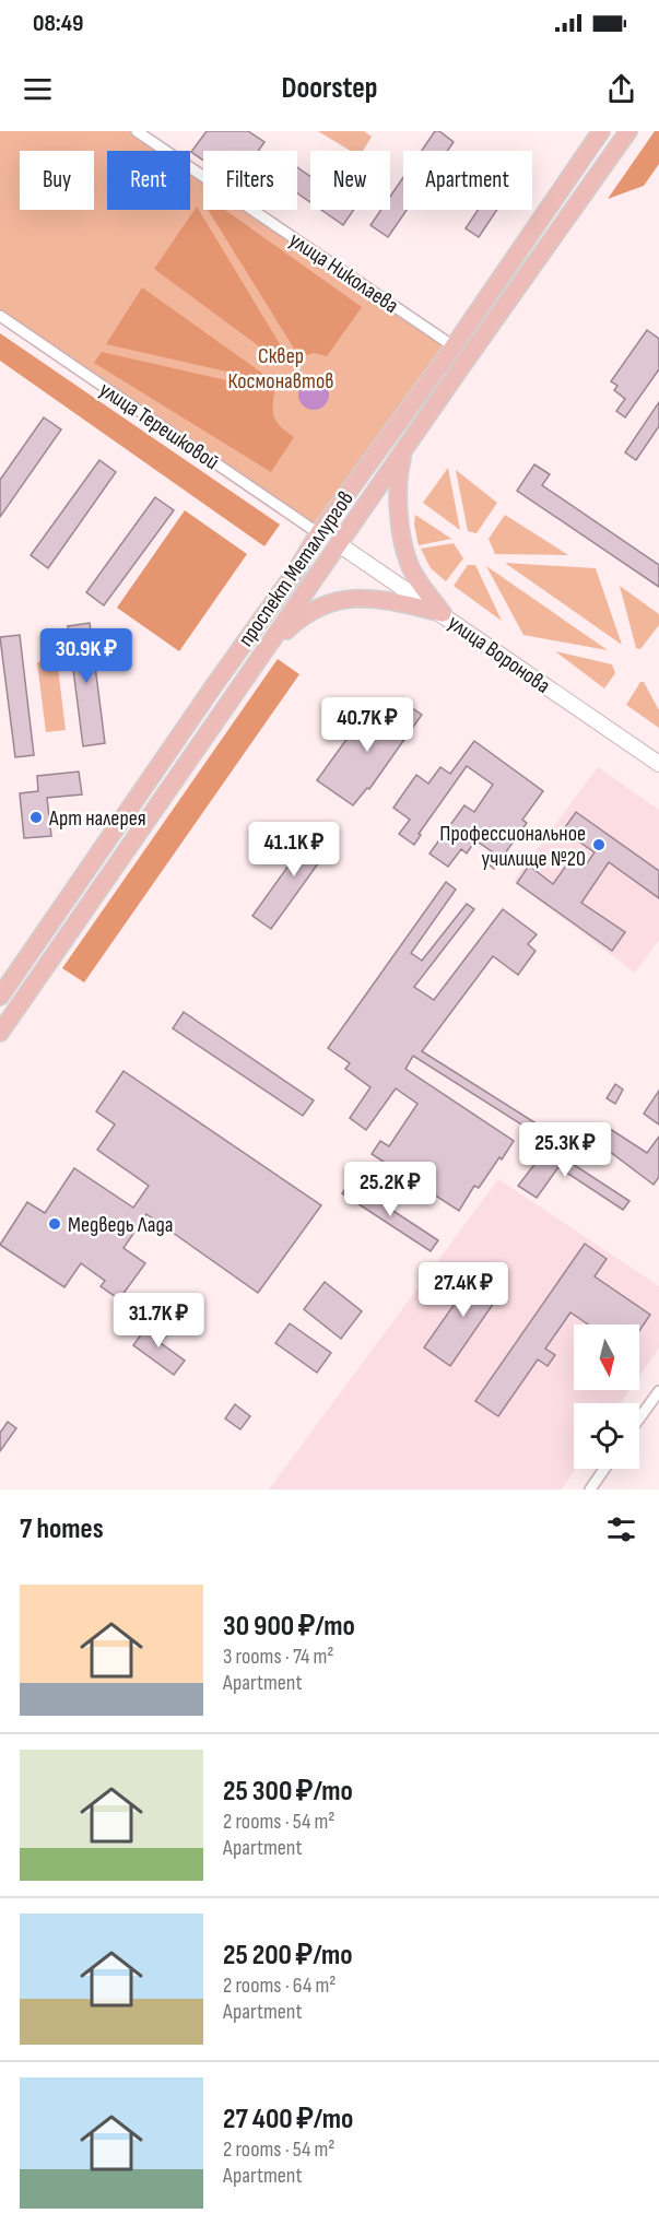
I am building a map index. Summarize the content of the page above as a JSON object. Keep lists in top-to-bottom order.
{
  "streets": {
    "main road": ["проспект Металлургов", "улица Воронова"],
    "street": ["улица Николаева", "улица Терешковой"]
  },
  "crossings": [
    ["улица Николаева", "проспект Металлургов"],
    ["улица Терешковой", "проспект Металлургов"],
    ["проспект Металлургов", "улица Воронова"]
  ],
  "parks": ["Сквер Космонавтов"],
  "places": ["Арт налерея", "Профессиональное училище №20", "Медведь Лада"],
  "north": "bottom",
  "page": {
    "status": "08:49",
    "header": "Doorstep",
    "chip": [
      "Buy",
      "Rent",
      "Filters",
      "New",
      "Apartment"
    ],
    "price": [
      "30.9K ₽",
      "40.7K ₽",
      "41.1K ₽",
      "25.3K ₽",
      "25.2K ₽",
      "27.4K ₽",
      "31.7K ₽"
    ],
    "heading": "7 homes",
    "list": [
      {
        "name": "30 900 ₽/mo",
        "note": "3 rooms · 74 m² · Apartment"
      },
      {
        "name": "25 300 ₽/mo",
        "note": "2 rooms · 54 m² · Apartment"
      },
      {
        "name": "25 200 ₽/mo",
        "note": "2 rooms · 64 m² · Apartment"
      },
      {
        "name": "27 400 ₽/mo",
        "note": "2 rooms · 54 m² · Apartment"
      }
    ]
  }
}
